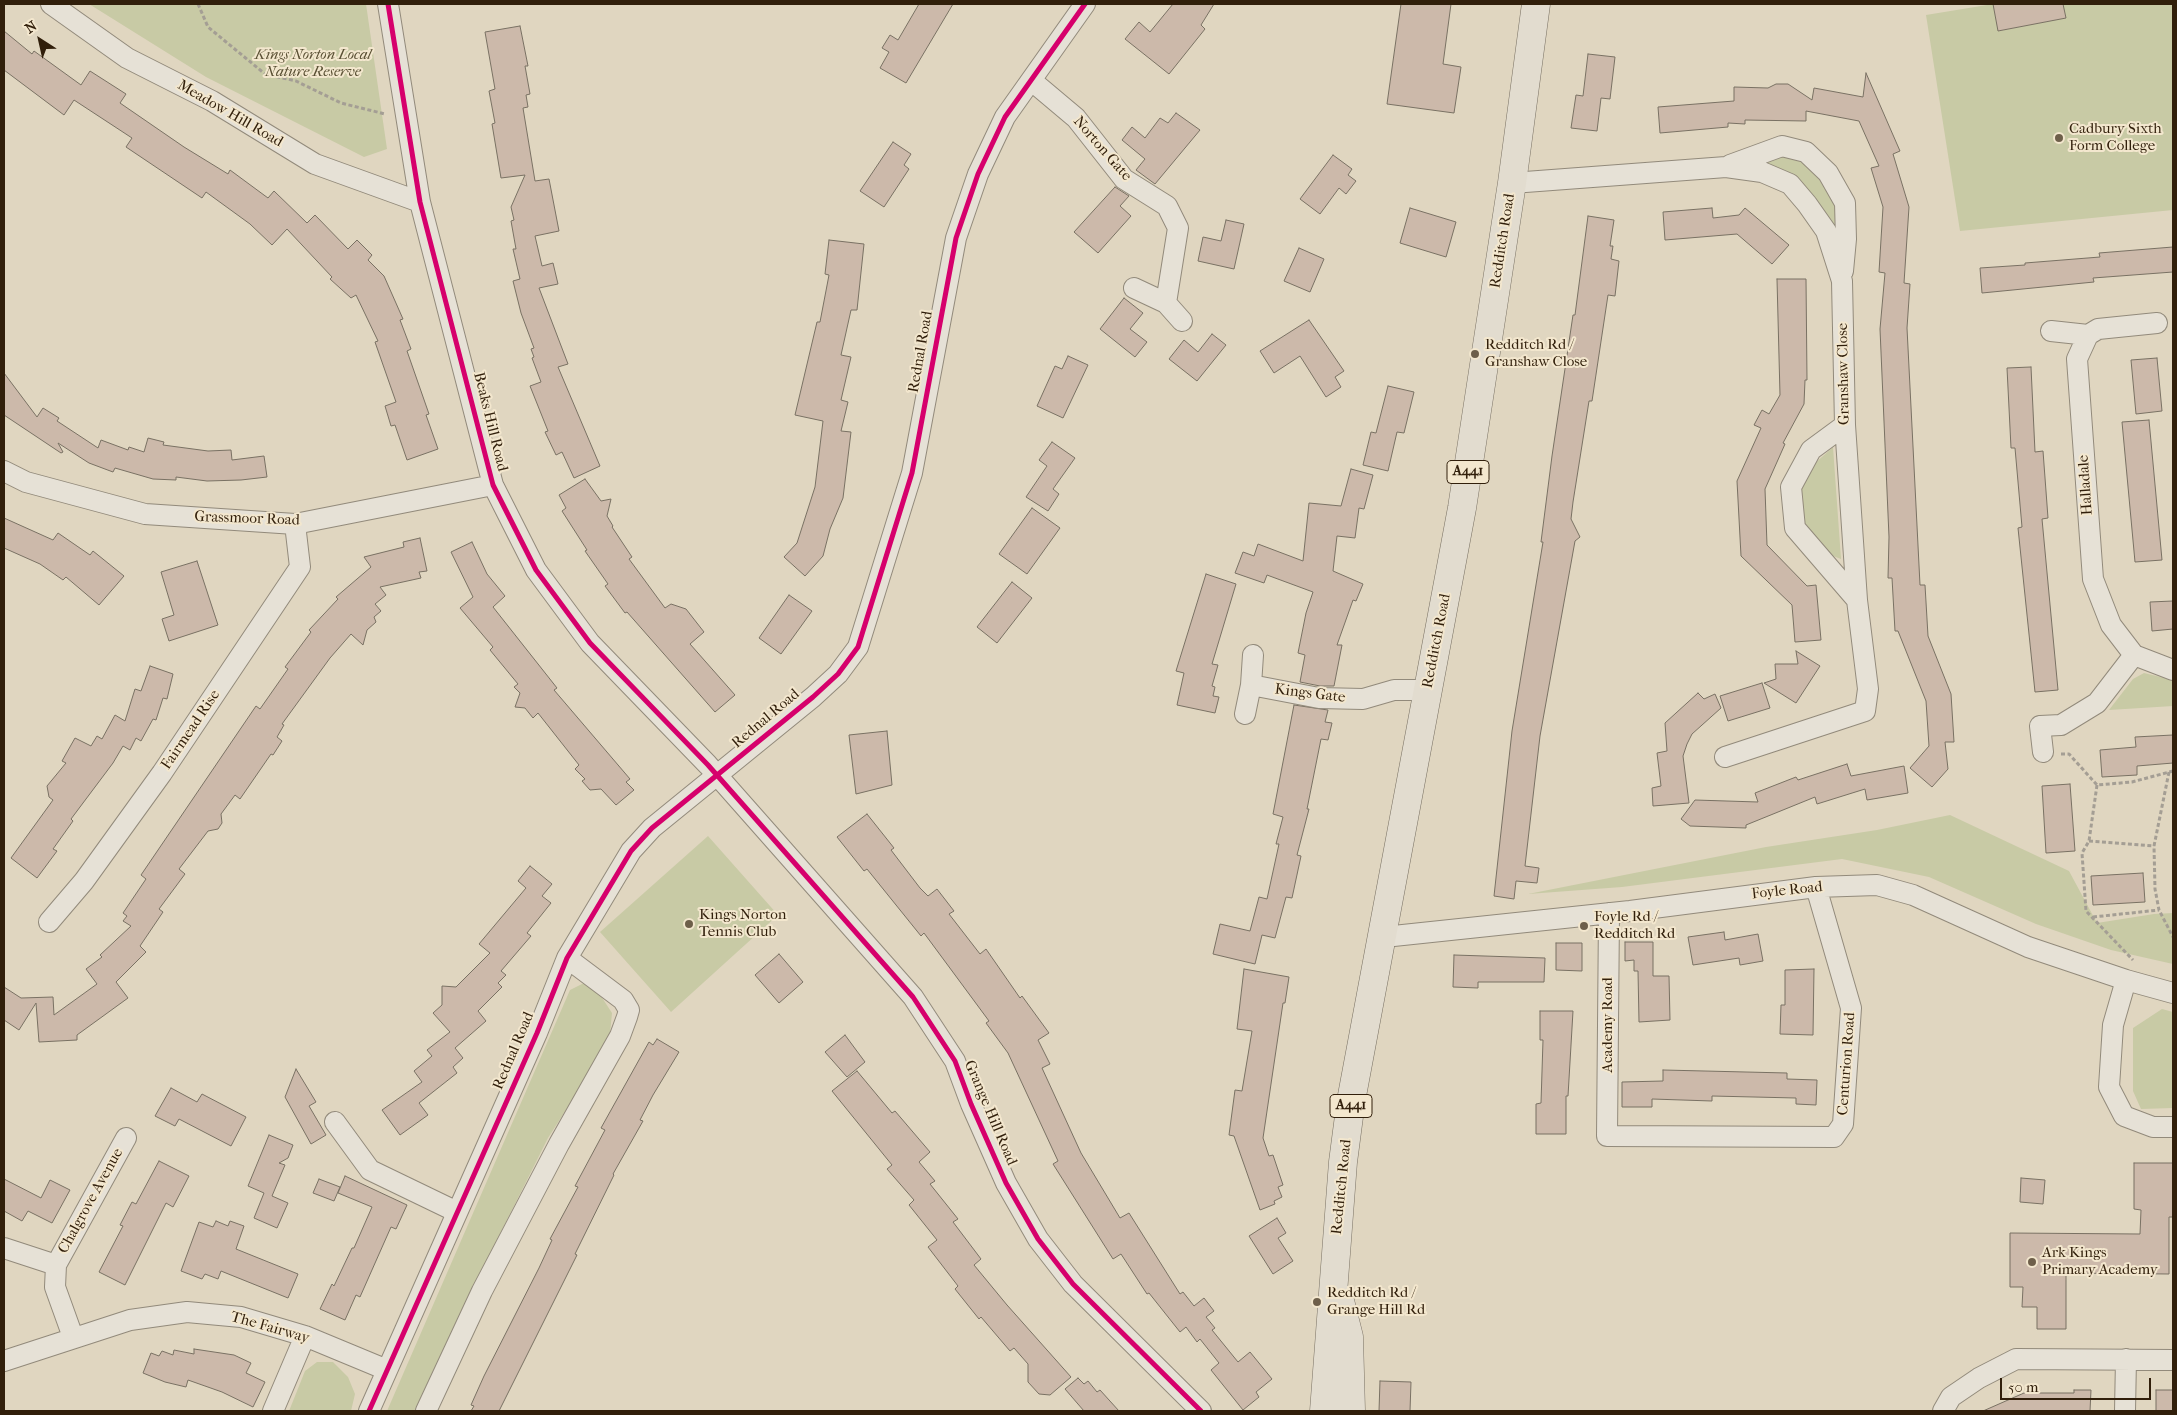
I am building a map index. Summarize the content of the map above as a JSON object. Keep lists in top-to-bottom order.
{
  "streets": {
    "highway": ["Redditch Road", "A441"],
    "street": [
      "Meadow Hill Road",
      "Norton Gate",
      "Rednal Road",
      "Granshaw Close",
      "Beaks Hill Road",
      "Halladale",
      "Grassmoor Road",
      "Kings Gate",
      "Fairmead Rise",
      "Foyle Road",
      "Academy Road",
      "Centurion Road",
      "Grange Hill Road",
      "Chalgrove Avenue",
      "The Fairway"
    ]
  },
  "crossings": [
    ["Meadow Hill Road", "Beaks Hill Road"],
    ["Norton Gate", "Rednal Road"],
    ["Redditch Road", "Granshaw Close"],
    ["Redditch Road", "Kings Gate"],
    ["Redditch Road", "Foyle Road"],
    ["Rednal Road", "Beaks Hill Road"],
    ["Rednal Road", "Grange Hill Road"],
    ["Rednal Road", "The Fairway"],
    ["Beaks Hill Road", "Grassmoor Road"],
    ["Beaks Hill Road", "Grange Hill Road"],
    ["Grassmoor Road", "Fairmead Rise"],
    ["Foyle Road", "Academy Road"],
    ["Foyle Road", "Centurion Road"],
    ["Academy Road", "Centurion Road"],
    ["Chalgrove Avenue", "The Fairway"]
  ],
  "parks": ["Kings Norton Local Nature Reserve"],
  "places": [
    "Cadbury Sixth Form College",
    "Redditch Rd / Granshaw Close",
    "Kings Norton Tennis Club",
    "Foyle Rd / Redditch Rd",
    "Ark Kings Primary Academy",
    "Redditch Rd / Grange Hill Rd"
  ],
  "scale_bar": "50 m",
  "north": "top left"
}
